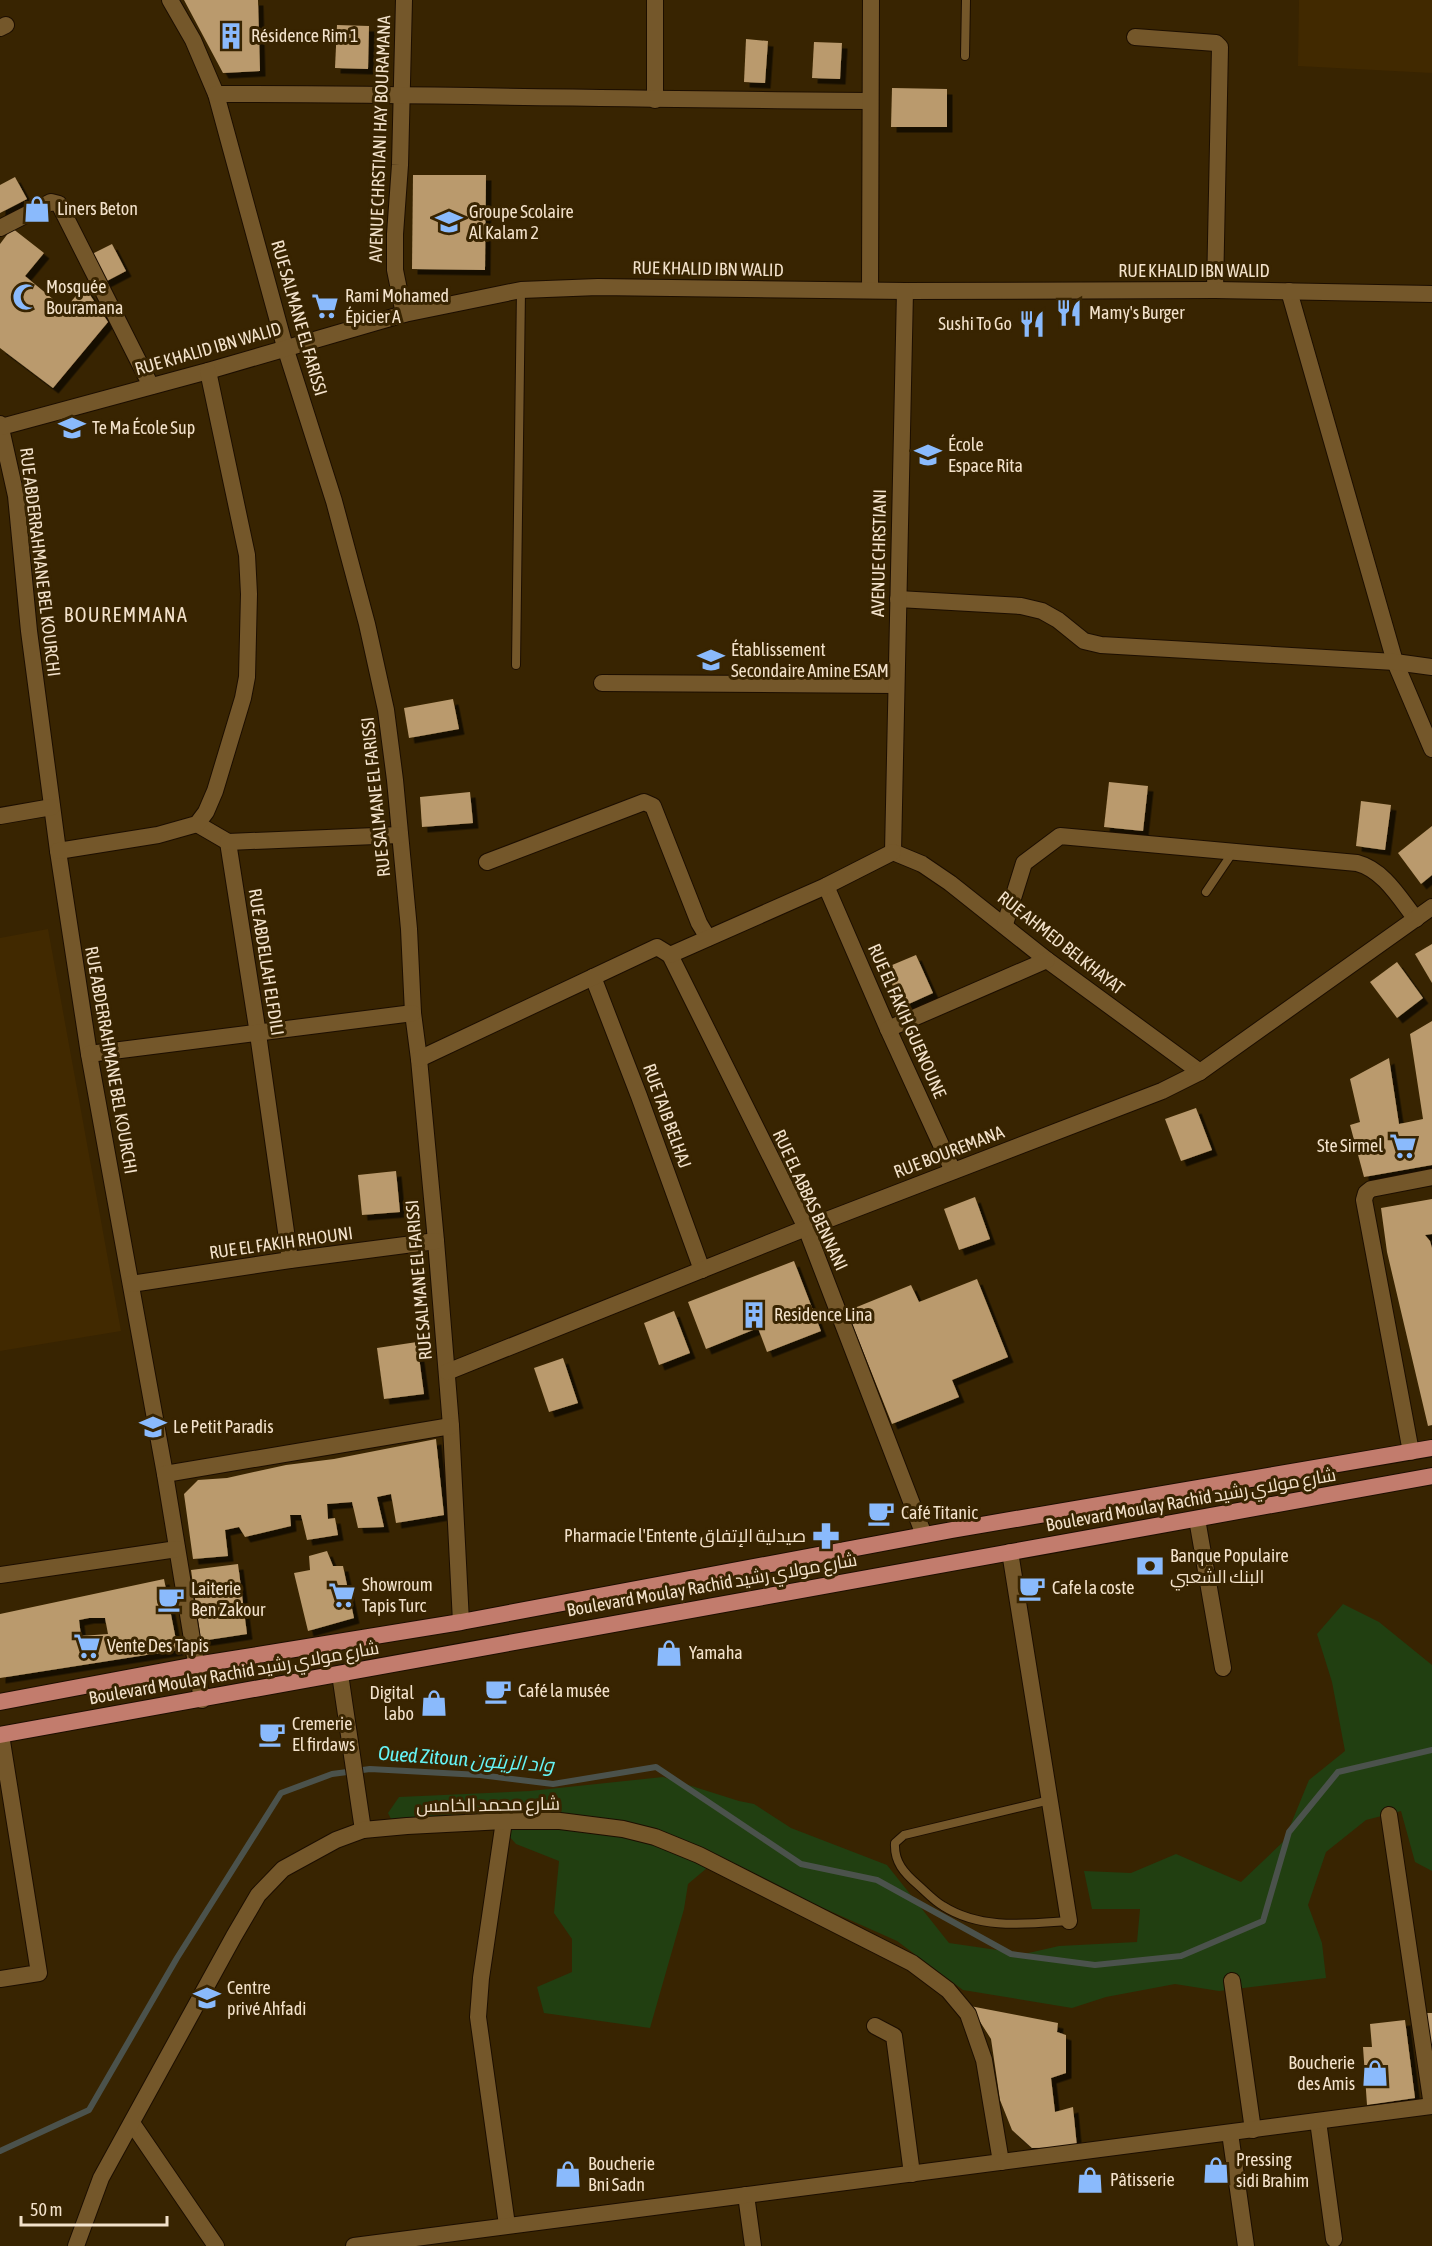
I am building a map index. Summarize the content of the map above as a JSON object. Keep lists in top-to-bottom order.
{
  "streets": {
    "main road": ["Boulevard Moulay Rachid شارع مولاي رشيد"],
    "street": [
      "AVENUE CHRSTIANI HAY BOURAMANA",
      "RUE KHALID IBN WALID",
      "RUE SALMANE EL FARISSI",
      "AVENUE CHRSTIANI",
      "RUE ABDERRAHMANE BEL KOURCHI",
      "RUE AHMED BELKHAYAT",
      "RUE ABDELLAH ELFDILI",
      "RUE EL FAKIH GUENOUNE",
      "RUE TAIB BELHAJ",
      "RUE BOUREMANA",
      "RUE EL ABBAS BENNANI",
      "RUE EL FAKIH RHOUNI",
      "شارع محمد الخامس"
    ]
  },
  "crossings": [
    ["AVENUE CHRSTIANI HAY BOURAMANA", "RUE KHALID IBN WALID"],
    ["RUE KHALID IBN WALID", "RUE SALMANE EL FARISSI"],
    ["RUE KHALID IBN WALID", "AVENUE CHRSTIANI"],
    ["RUE KHALID IBN WALID", "RUE ABDERRAHMANE BEL KOURCHI"],
    ["RUE SALMANE EL FARISSI", "RUE BOUREMANA"],
    ["RUE SALMANE EL FARISSI", "RUE EL FAKIH RHOUNI"],
    ["RUE SALMANE EL FARISSI", "Boulevard Moulay Rachid شارع مولاي رشيد"],
    ["AVENUE CHRSTIANI", "RUE AHMED BELKHAYAT"],
    ["RUE ABDERRAHMANE BEL KOURCHI", "RUE EL FAKIH RHOUNI"],
    ["RUE ABDERRAHMANE BEL KOURCHI", "Boulevard Moulay Rachid شارع مولاي رشيد"],
    ["RUE AHMED BELKHAYAT", "RUE BOUREMANA"],
    ["RUE ABDELLAH ELFDILI", "RUE EL FAKIH RHOUNI"],
    ["RUE EL FAKIH GUENOUNE", "RUE BOUREMANA"],
    ["RUE TAIB BELHAJ", "RUE BOUREMANA"],
    ["RUE BOUREMANA", "RUE EL ABBAS BENNANI"],
    ["RUE EL ABBAS BENNANI", "Boulevard Moulay Rachid شارع مولاي رشيد"]
  ],
  "districts": ["BOUREMMANA"],
  "water": ["Oued Zitoun واد الزيتون"],
  "places": {
    "building": ["Résidence Rim 1", "Residence Lina"],
    "shop": [
      "Liners Beton",
      "Yamaha",
      "Digital labo",
      "Boucherie des Amis",
      "Pressing sidi Brahim",
      "Boucherie Bni Sadn",
      "Pâtisserie"
    ],
    "school or university": [
      "Groupe Scolaire Al Kalam 2",
      "Te Ma École Sup",
      "École Espace Rita",
      "Établissement Secondaire Amine ESAM",
      "Le Petit Paradis",
      "Centre privé Ahfadi"
    ],
    "mosque": ["Mosquée Bouramana"],
    "supermarket": [
      "Rami Mohamed Épicier A",
      "Ste Sirmel",
      "Showroum Tapis Turc",
      "Vente Des Tapis"
    ],
    "restaurant": ["Mamy's Burger", "Sushi To Go"],
    "cafe": [
      "Café Titanic",
      "Cafe la coste",
      "Laiterie Ben Zakour",
      "Café la musée",
      "Cremerie El firdaws"
    ],
    "pharmacy": ["Pharmacie l'Entente صيدلية الإتفاق"],
    "bank": ["Banque Populaire البنك الشعبي"]
  },
  "scale_bar": "50 m"
}
